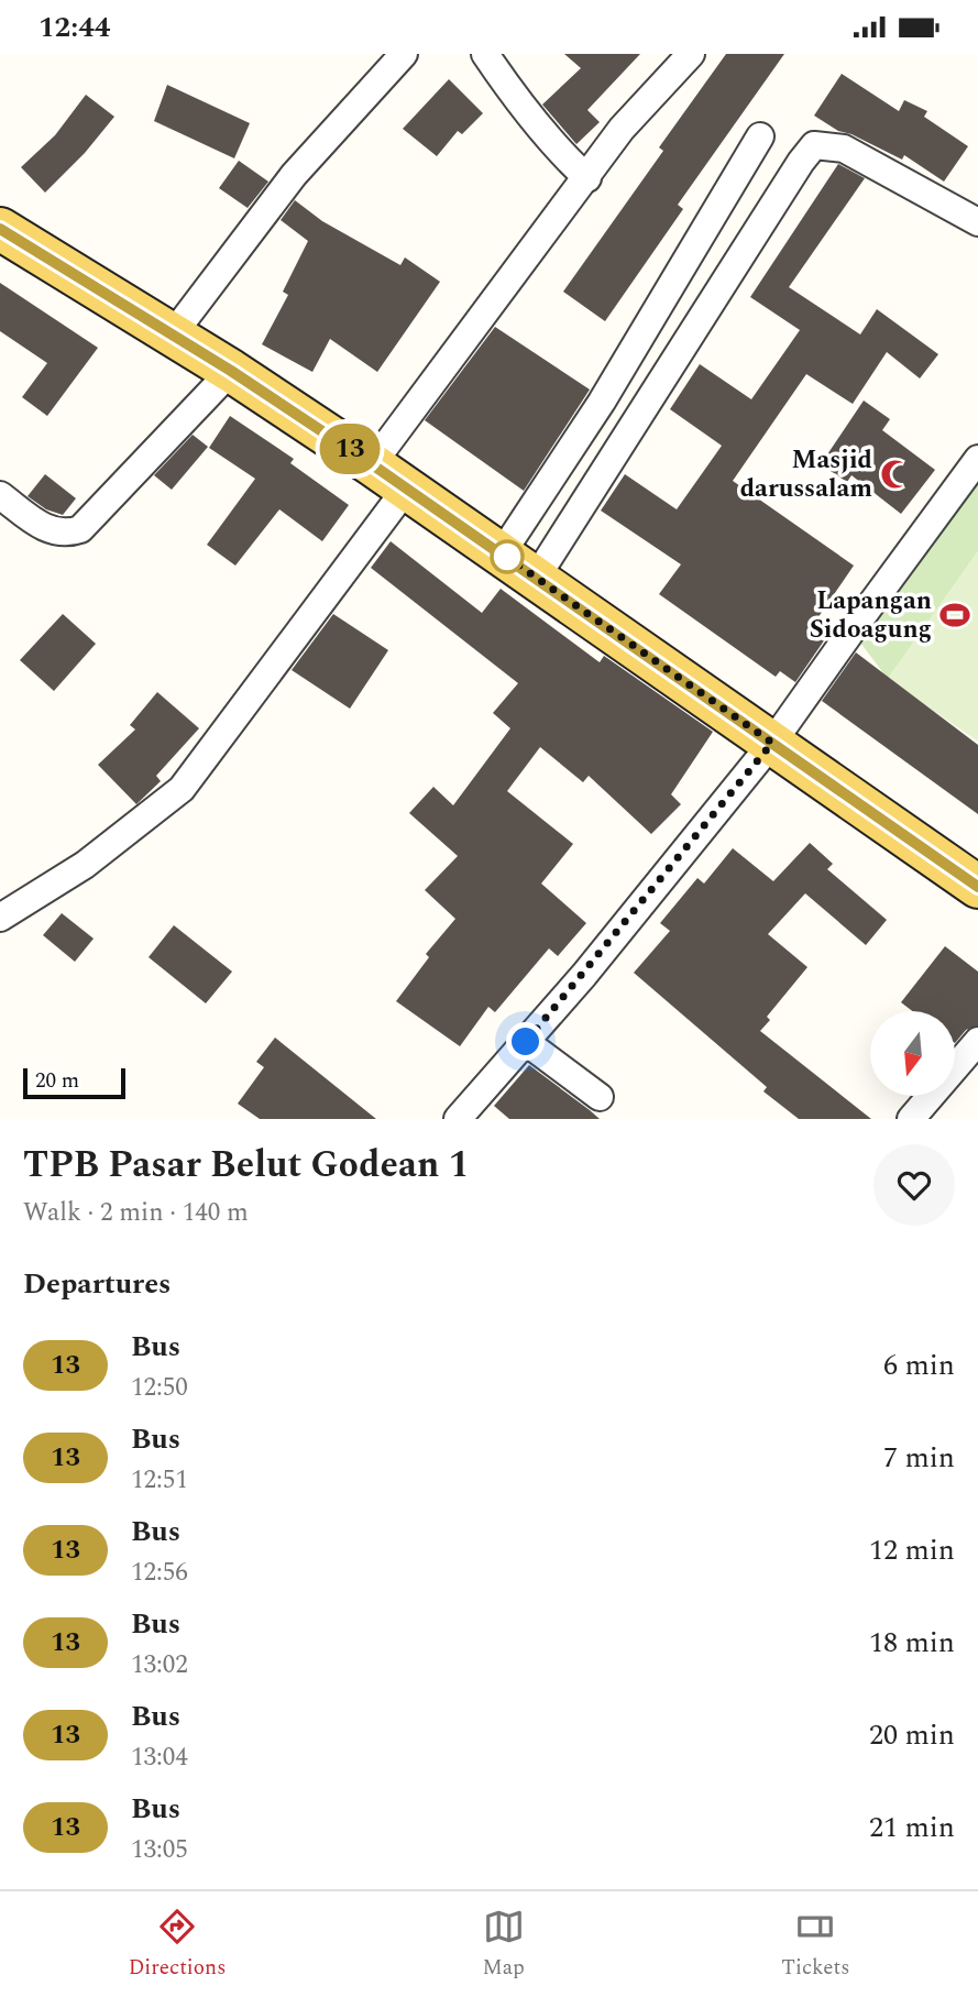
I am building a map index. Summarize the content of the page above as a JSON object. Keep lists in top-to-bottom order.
{
  "places": {
    "mosque": ["Masjid darussalam"],
    "sports": ["Lapangan Sidoagung"]
  },
  "lines": ["bus line 13"],
  "scale_bar": "20 m",
  "north": "bottom",
  "page": {
    "status": "12:44",
    "on_map": "13",
    "scale": "20 m",
    "heading": [
      ["TPB Pasar Belut Godean 1", "Walk · 2 min · 140 m"],
      "Departures"
    ],
    "list": [
      {
        "mark": "13",
        "name": "Bus",
        "note": "12:50",
        "value": "6 min"
      },
      {
        "mark": "13",
        "name": "Bus",
        "note": "12:51",
        "value": "7 min"
      },
      {
        "mark": "13",
        "name": "Bus",
        "note": "12:56",
        "value": "12 min"
      },
      {
        "mark": "13",
        "name": "Bus",
        "note": "13:02",
        "value": "18 min"
      },
      {
        "mark": "13",
        "name": "Bus",
        "note": "13:04",
        "value": "20 min"
      },
      {
        "mark": "13",
        "name": "Bus",
        "note": "13:05",
        "value": "21 min"
      }
    ],
    "tabs": ["Directions", "Map", "Tickets"]
  }
}
